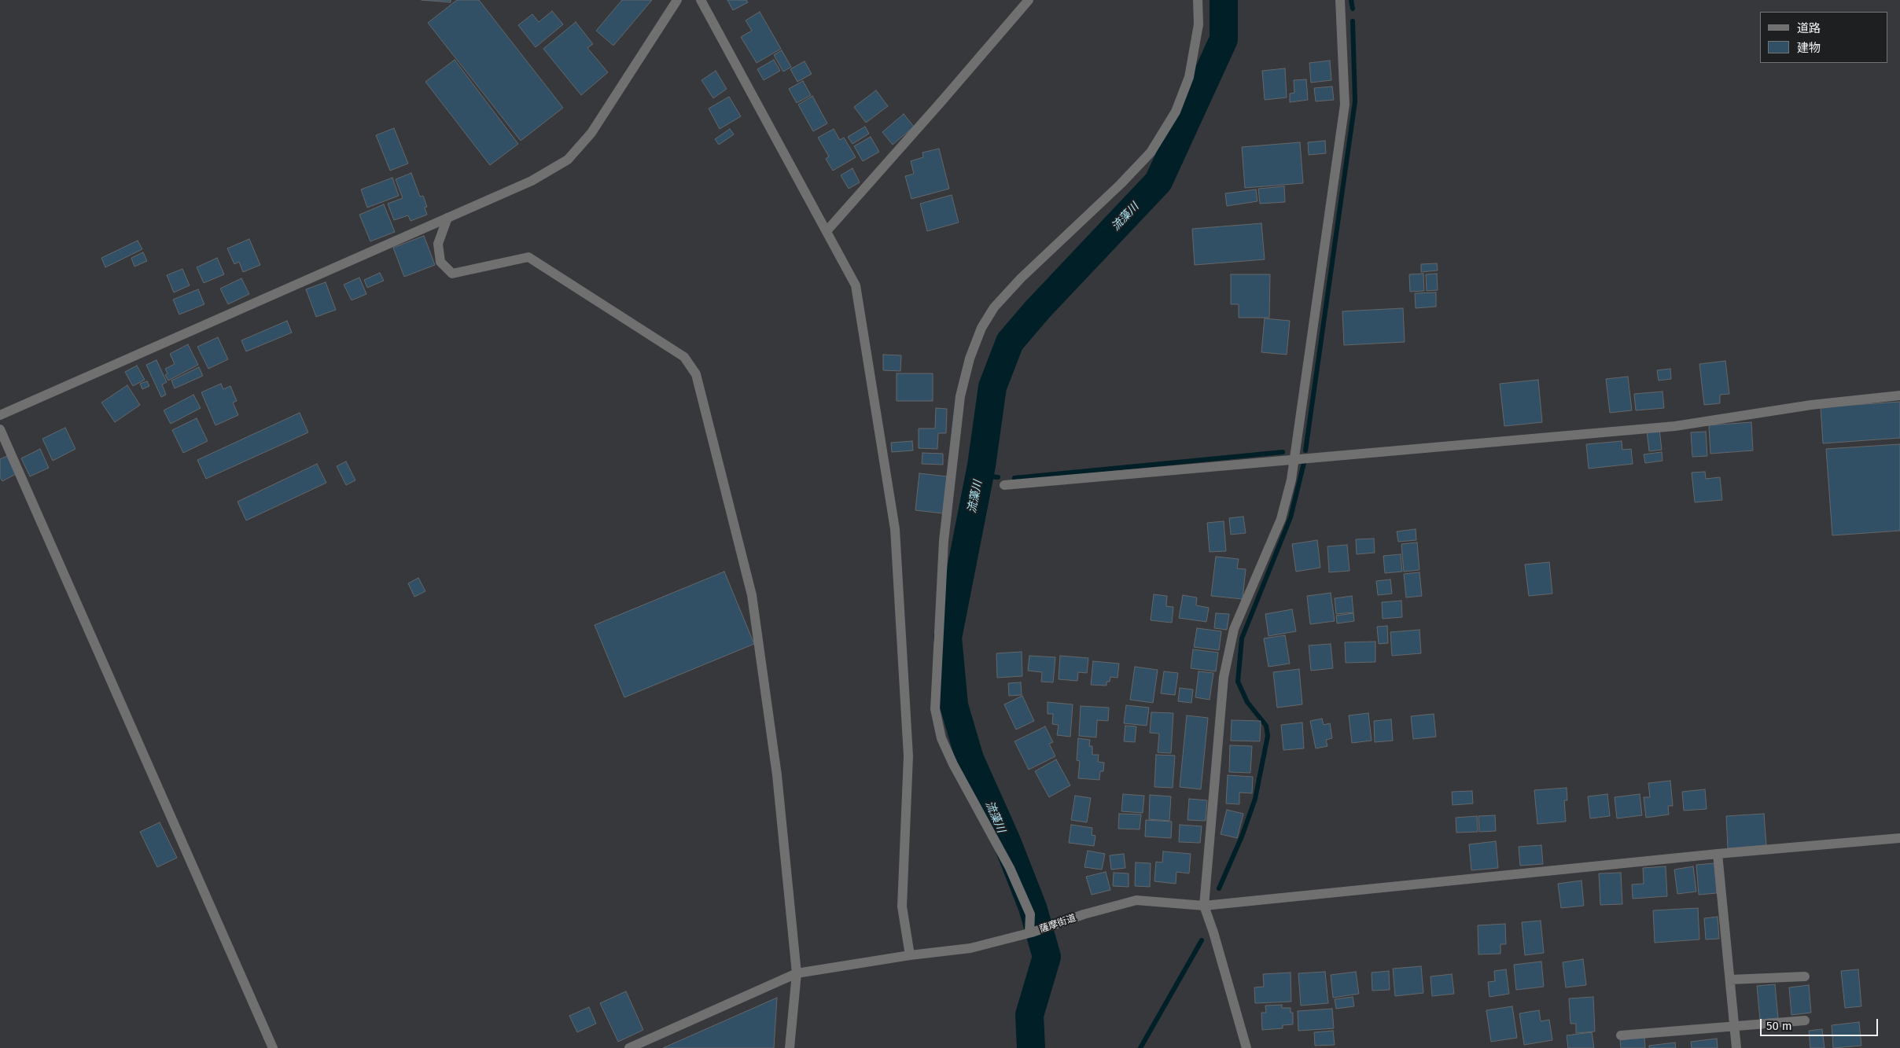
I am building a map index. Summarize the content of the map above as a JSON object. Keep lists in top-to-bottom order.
{
  "streets": {
    "street": ["薩摩街道"]
  },
  "water": ["流藻川"],
  "legend": ["道路", "建物"],
  "scale_bar": "50 m"
}
